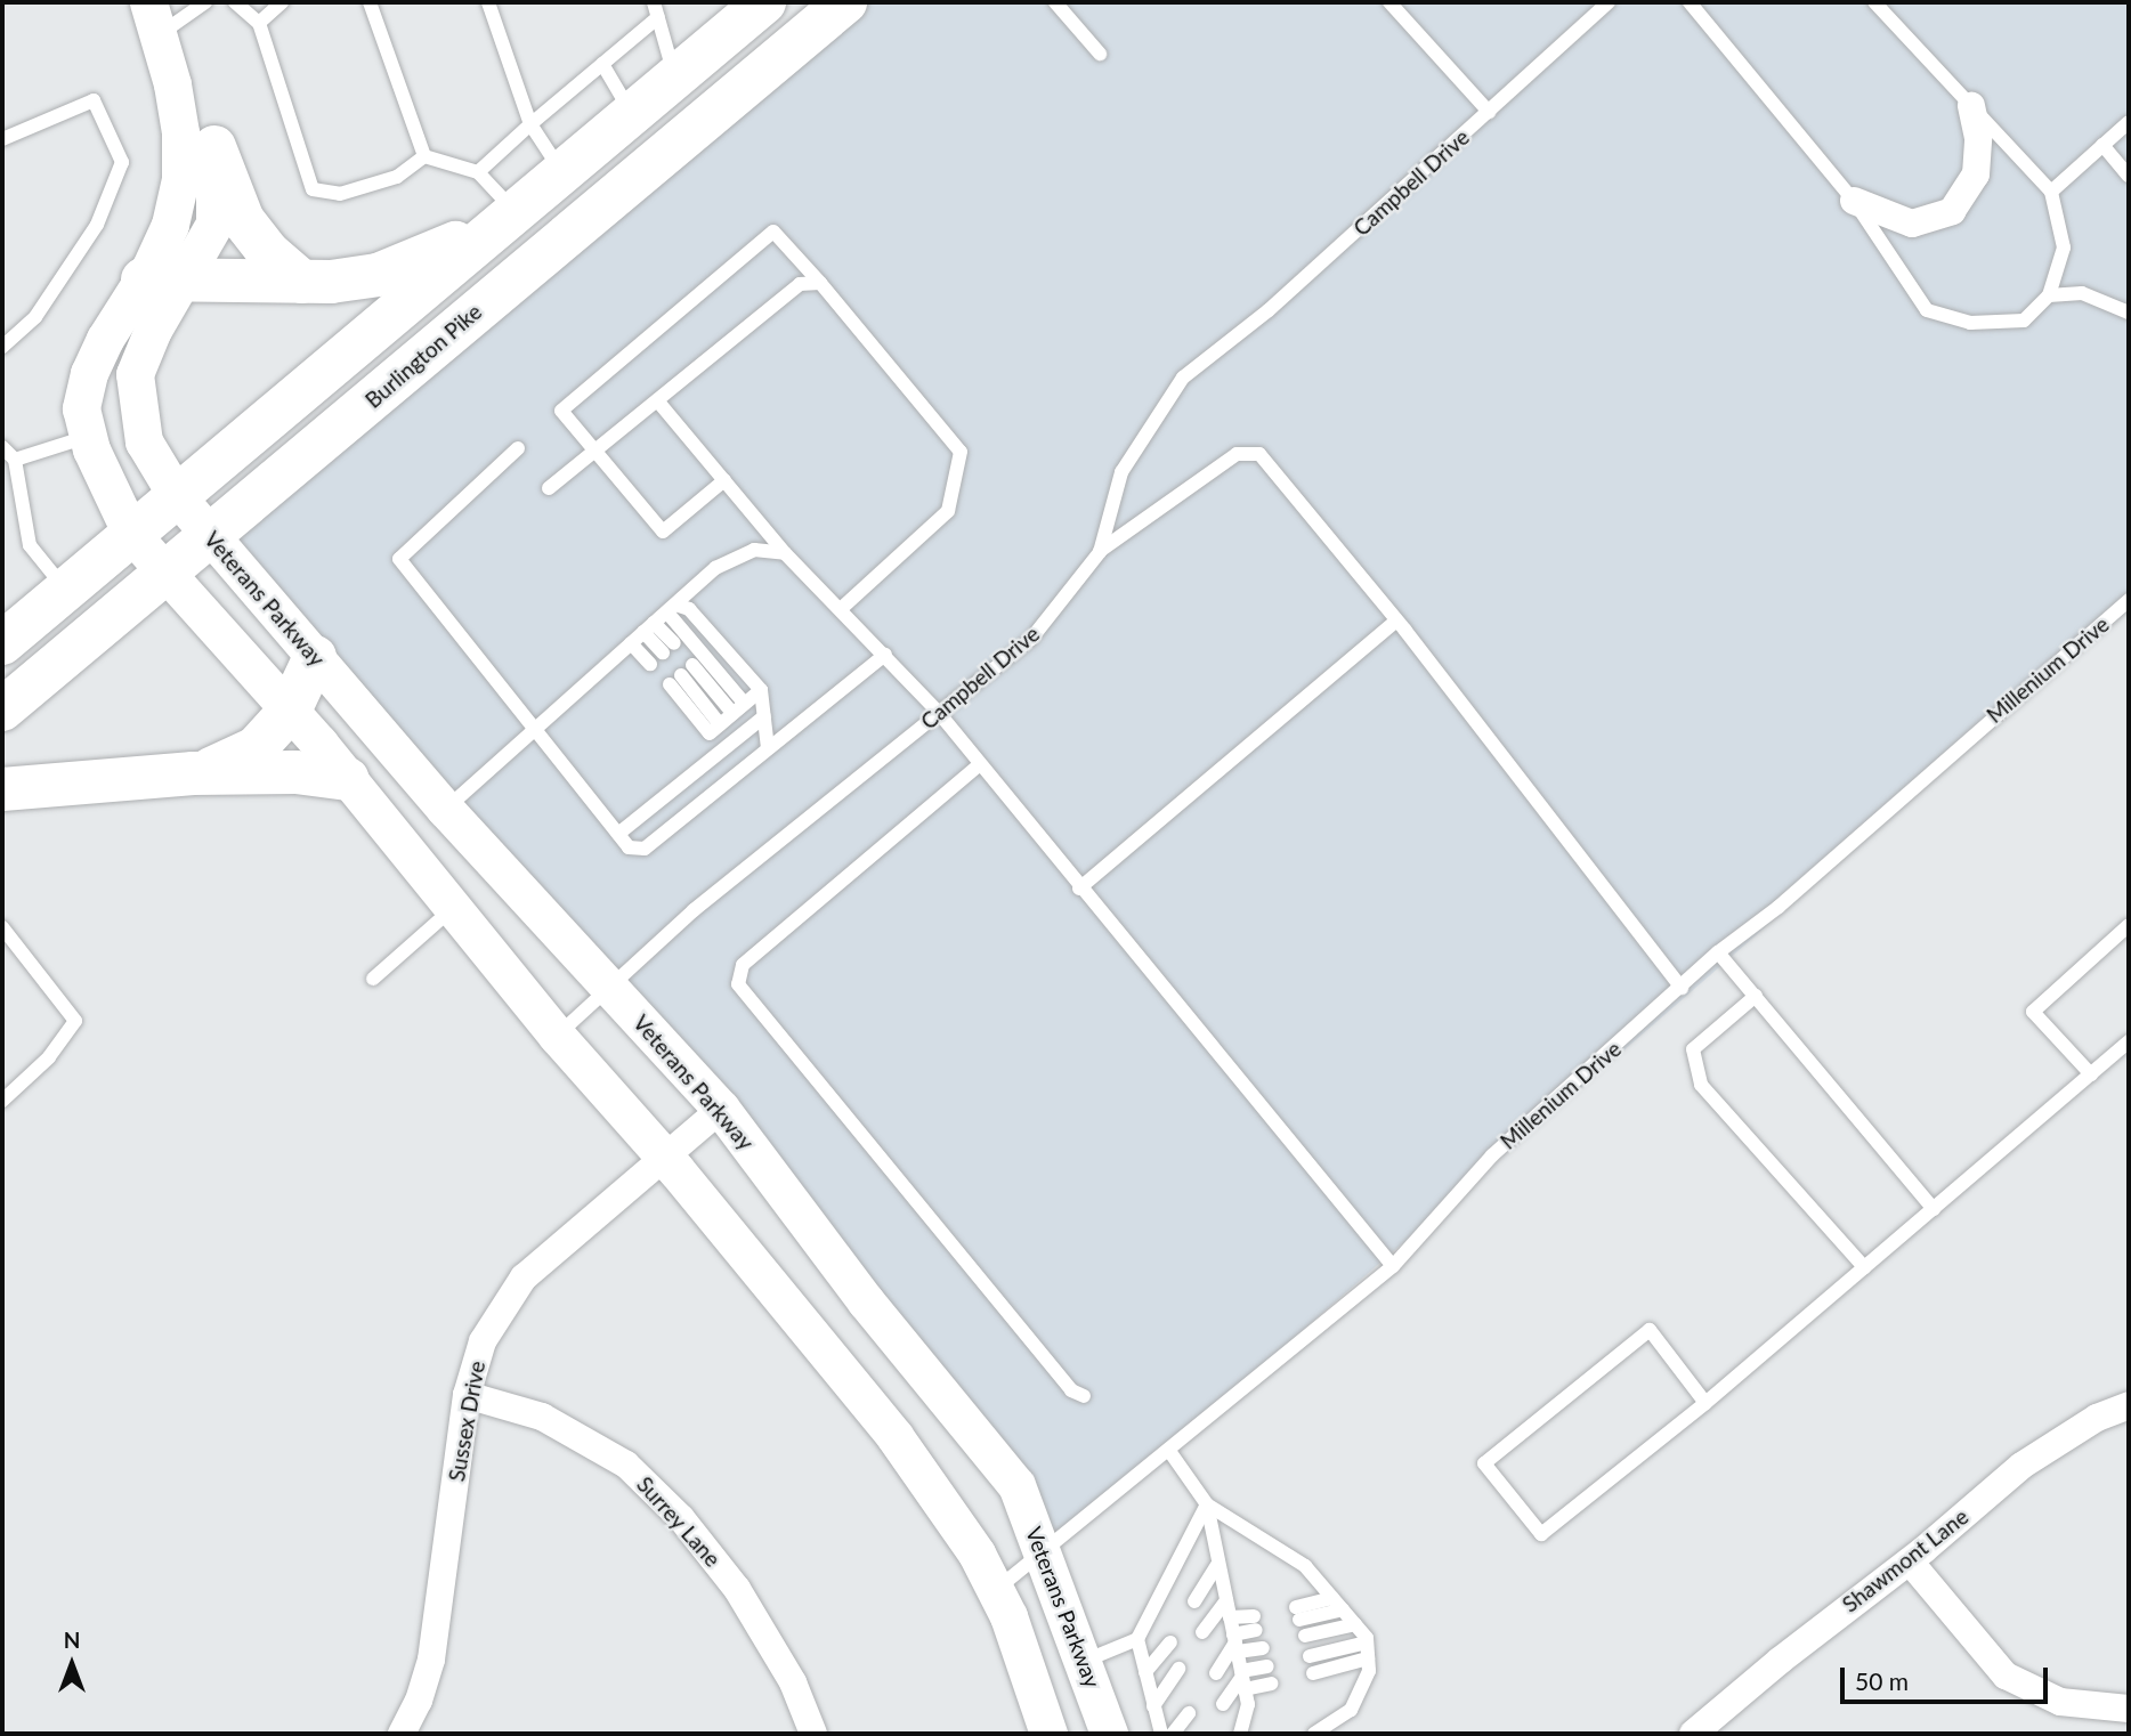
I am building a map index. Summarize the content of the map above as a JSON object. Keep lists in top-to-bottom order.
{
  "streets": {
    "highway": ["Burlington Pike"],
    "main road": ["Veterans Parkway"],
    "street": ["Sussex Drive", "Surrey Lane", "Shawmont Lane"],
    "lane": ["Campbell Drive", "Millenium Drive"]
  },
  "crossings": [
    ["Campbell Drive", "Veterans Parkway"],
    ["Burlington Pike", "Veterans Parkway"],
    ["Veterans Parkway", "Millenium Drive"],
    ["Veterans Parkway", "Sussex Drive"],
    ["Sussex Drive", "Surrey Lane"]
  ],
  "scale_bar": "50 m",
  "north": "top"
}
